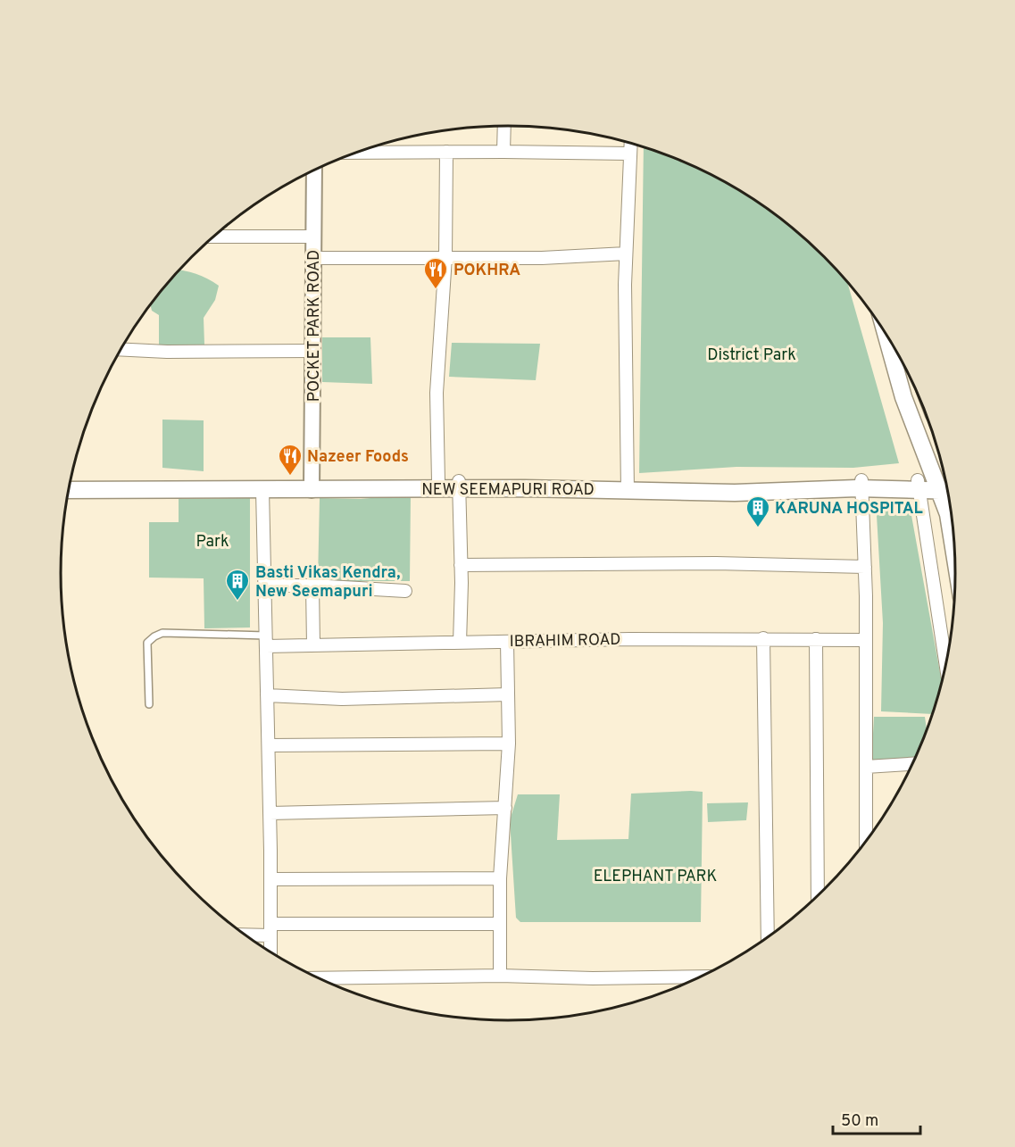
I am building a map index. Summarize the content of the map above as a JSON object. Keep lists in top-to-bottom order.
{
  "streets": {
    "main road": ["NEW SEEMAPURI ROAD"],
    "street": ["POCKET PARK ROAD", "IBRAHIM ROAD"]
  },
  "crossings": [
    ["POCKET PARK ROAD", "NEW SEEMAPURI ROAD"]
  ],
  "parks": ["District Park", "Park", "ELEPHANT PARK"],
  "places": {
    "restaurant": ["POKHRA", "Nazeer Foods"],
    "building": ["KARUNA HOSPITAL", "Basti Vikas Kendra, New Seemapuri"]
  },
  "scale_bar": "50 m"
}
